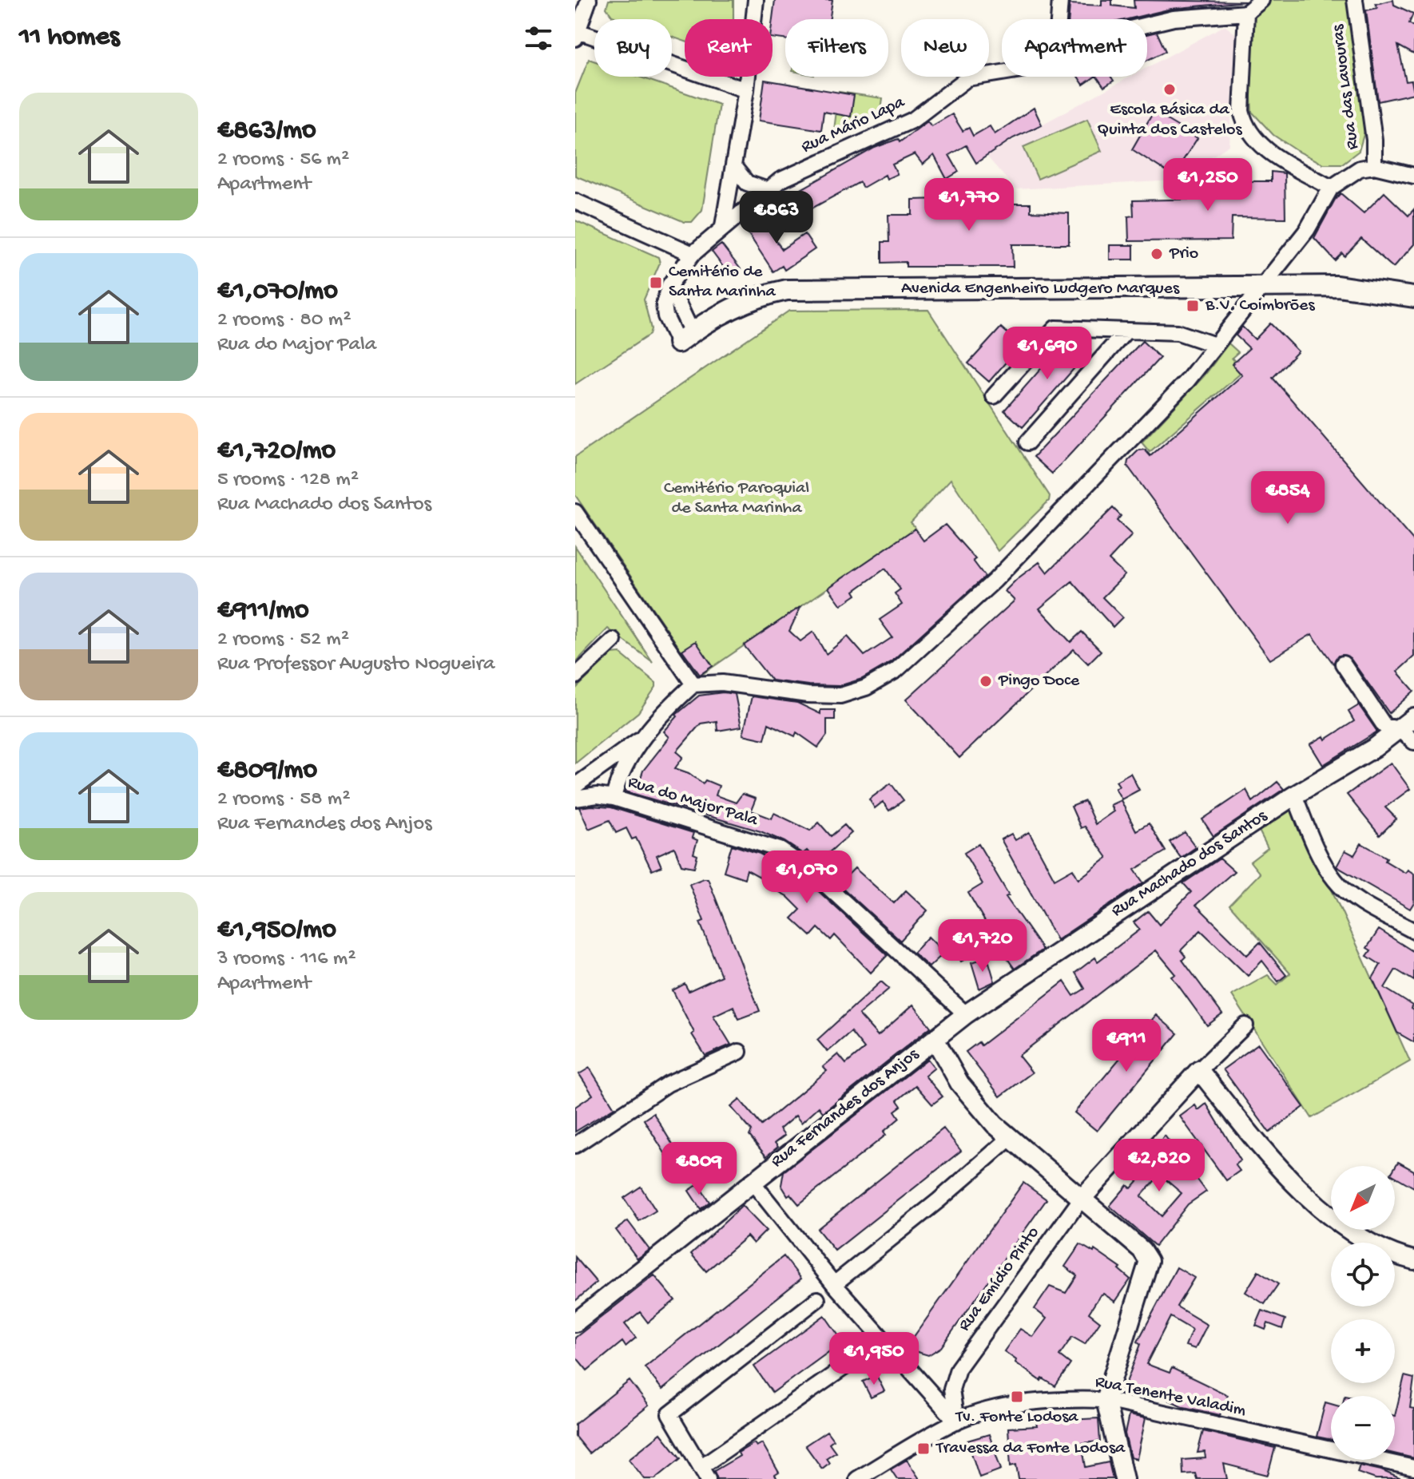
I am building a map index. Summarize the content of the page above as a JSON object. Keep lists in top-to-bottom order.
{
  "streets": {
    "main road": ["Avenida Engenheiro Ludgero Marques"],
    "street": [
      "Rua das Lavouras",
      "Rua Mário Lapa",
      "Rua do Major Pala",
      "Rua Machado dos Santos",
      "Rua Fernandes dos Anjos",
      "Rua Emídio Pinto",
      "Rua Tenente Valadim"
    ]
  },
  "crossings": [
    ["Rua Mário Lapa", "Avenida Engenheiro Ludgero Marques"],
    ["Rua do Major Pala", "Rua Machado dos Santos"],
    ["Rua do Major Pala", "Rua Fernandes dos Anjos"],
    ["Rua Machado dos Santos", "Rua Fernandes dos Anjos"],
    ["Rua Emídio Pinto", "Rua Tenente Valadim"]
  ],
  "parks": ["Cemitério Paroquial de Santa Marinha"],
  "places": {
    "other": ["Escola Básica da Quinta dos Castelos", "Prio", "Pingo Doce"],
    "transit": [
      "Cemitério de Santa Marinha",
      "B.V. Coimbrões",
      "Tv. Fonte Lodosa",
      "Travessa da Fonte Lodosa"
    ]
  },
  "north": "bottom left",
  "page": {
    "heading": "11 homes",
    "chip": [
      "Buy",
      "Rent",
      "Filters",
      "New",
      "Apartment"
    ],
    "list": [
      {
        "name": "€863/mo",
        "note": "2 rooms · 56 m² · Apartment"
      },
      {
        "name": "€1,070/mo",
        "note": "2 rooms · 80 m² · Rua do Major Pala"
      },
      {
        "name": "€1,720/mo",
        "note": "5 rooms · 128 m² · Rua Machado dos Santos"
      },
      {
        "name": "€911/mo",
        "note": "2 rooms · 52 m² · Rua Professor Augusto Nogueira"
      },
      {
        "name": "€809/mo",
        "note": "2 rooms · 58 m² · Rua Fernandes dos Anjos"
      },
      {
        "name": "€1,950/mo",
        "note": "3 rooms · 116 m² · Apartment"
      }
    ],
    "price": [
      "€1,250",
      "€1,770",
      "€863",
      "€1,690",
      "€854",
      "€1,070",
      "€1,720",
      "€911",
      "€2,820",
      "€809",
      "€1,950"
    ],
    "map_buttons": ["+", "−"]
  }
}
